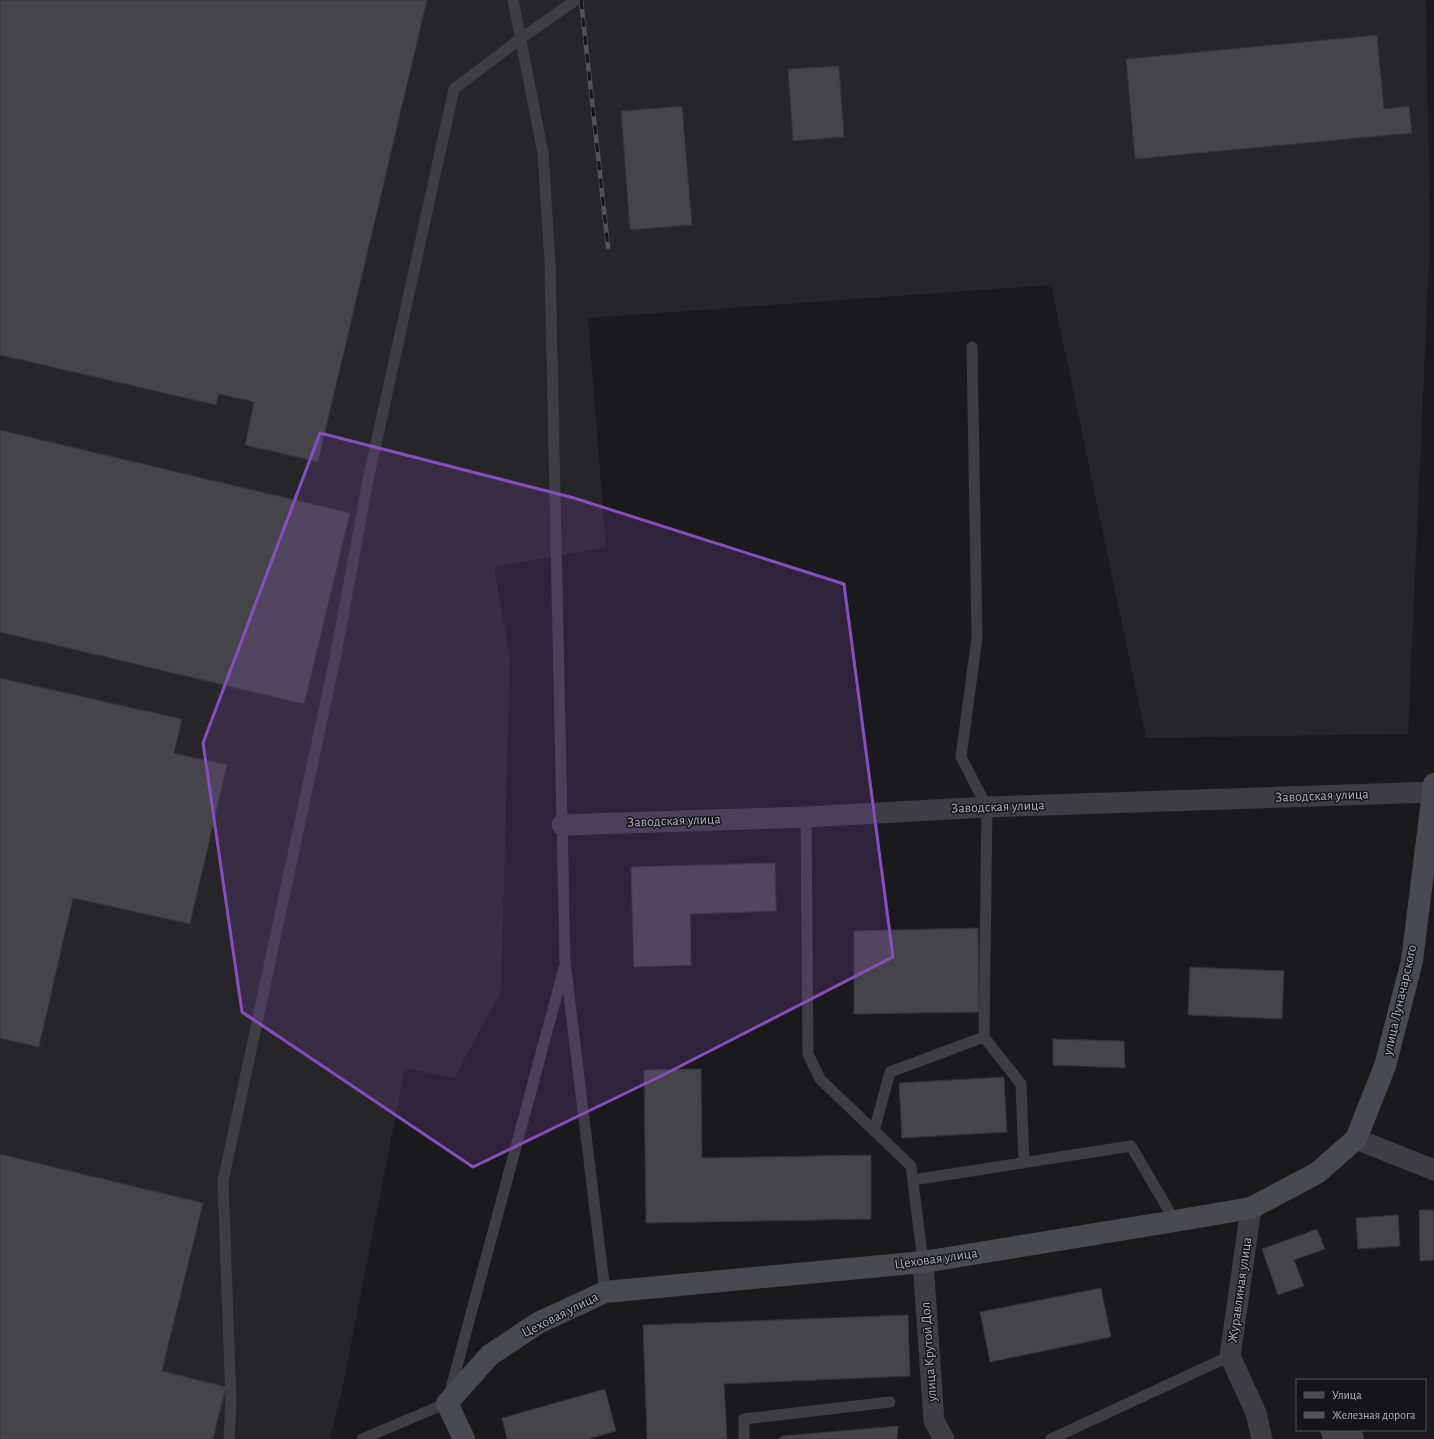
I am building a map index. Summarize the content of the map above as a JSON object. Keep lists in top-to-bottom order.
{
  "streets": {
    "street": [
      "Заводская улица",
      "улица Луначарского",
      "Цеховая улица",
      "Журавлиная улица",
      "улица Крутой Дол"
    ]
  },
  "crossings": [
    ["Заводская улица", "улица Луначарского"],
    ["улица Луначарского", "Цеховая улица"],
    ["Цеховая улица", "Журавлиная улица"],
    ["Цеховая улица", "улица Крутой Дол"]
  ],
  "legend": ["Улица", "Железная дорога"]
}
